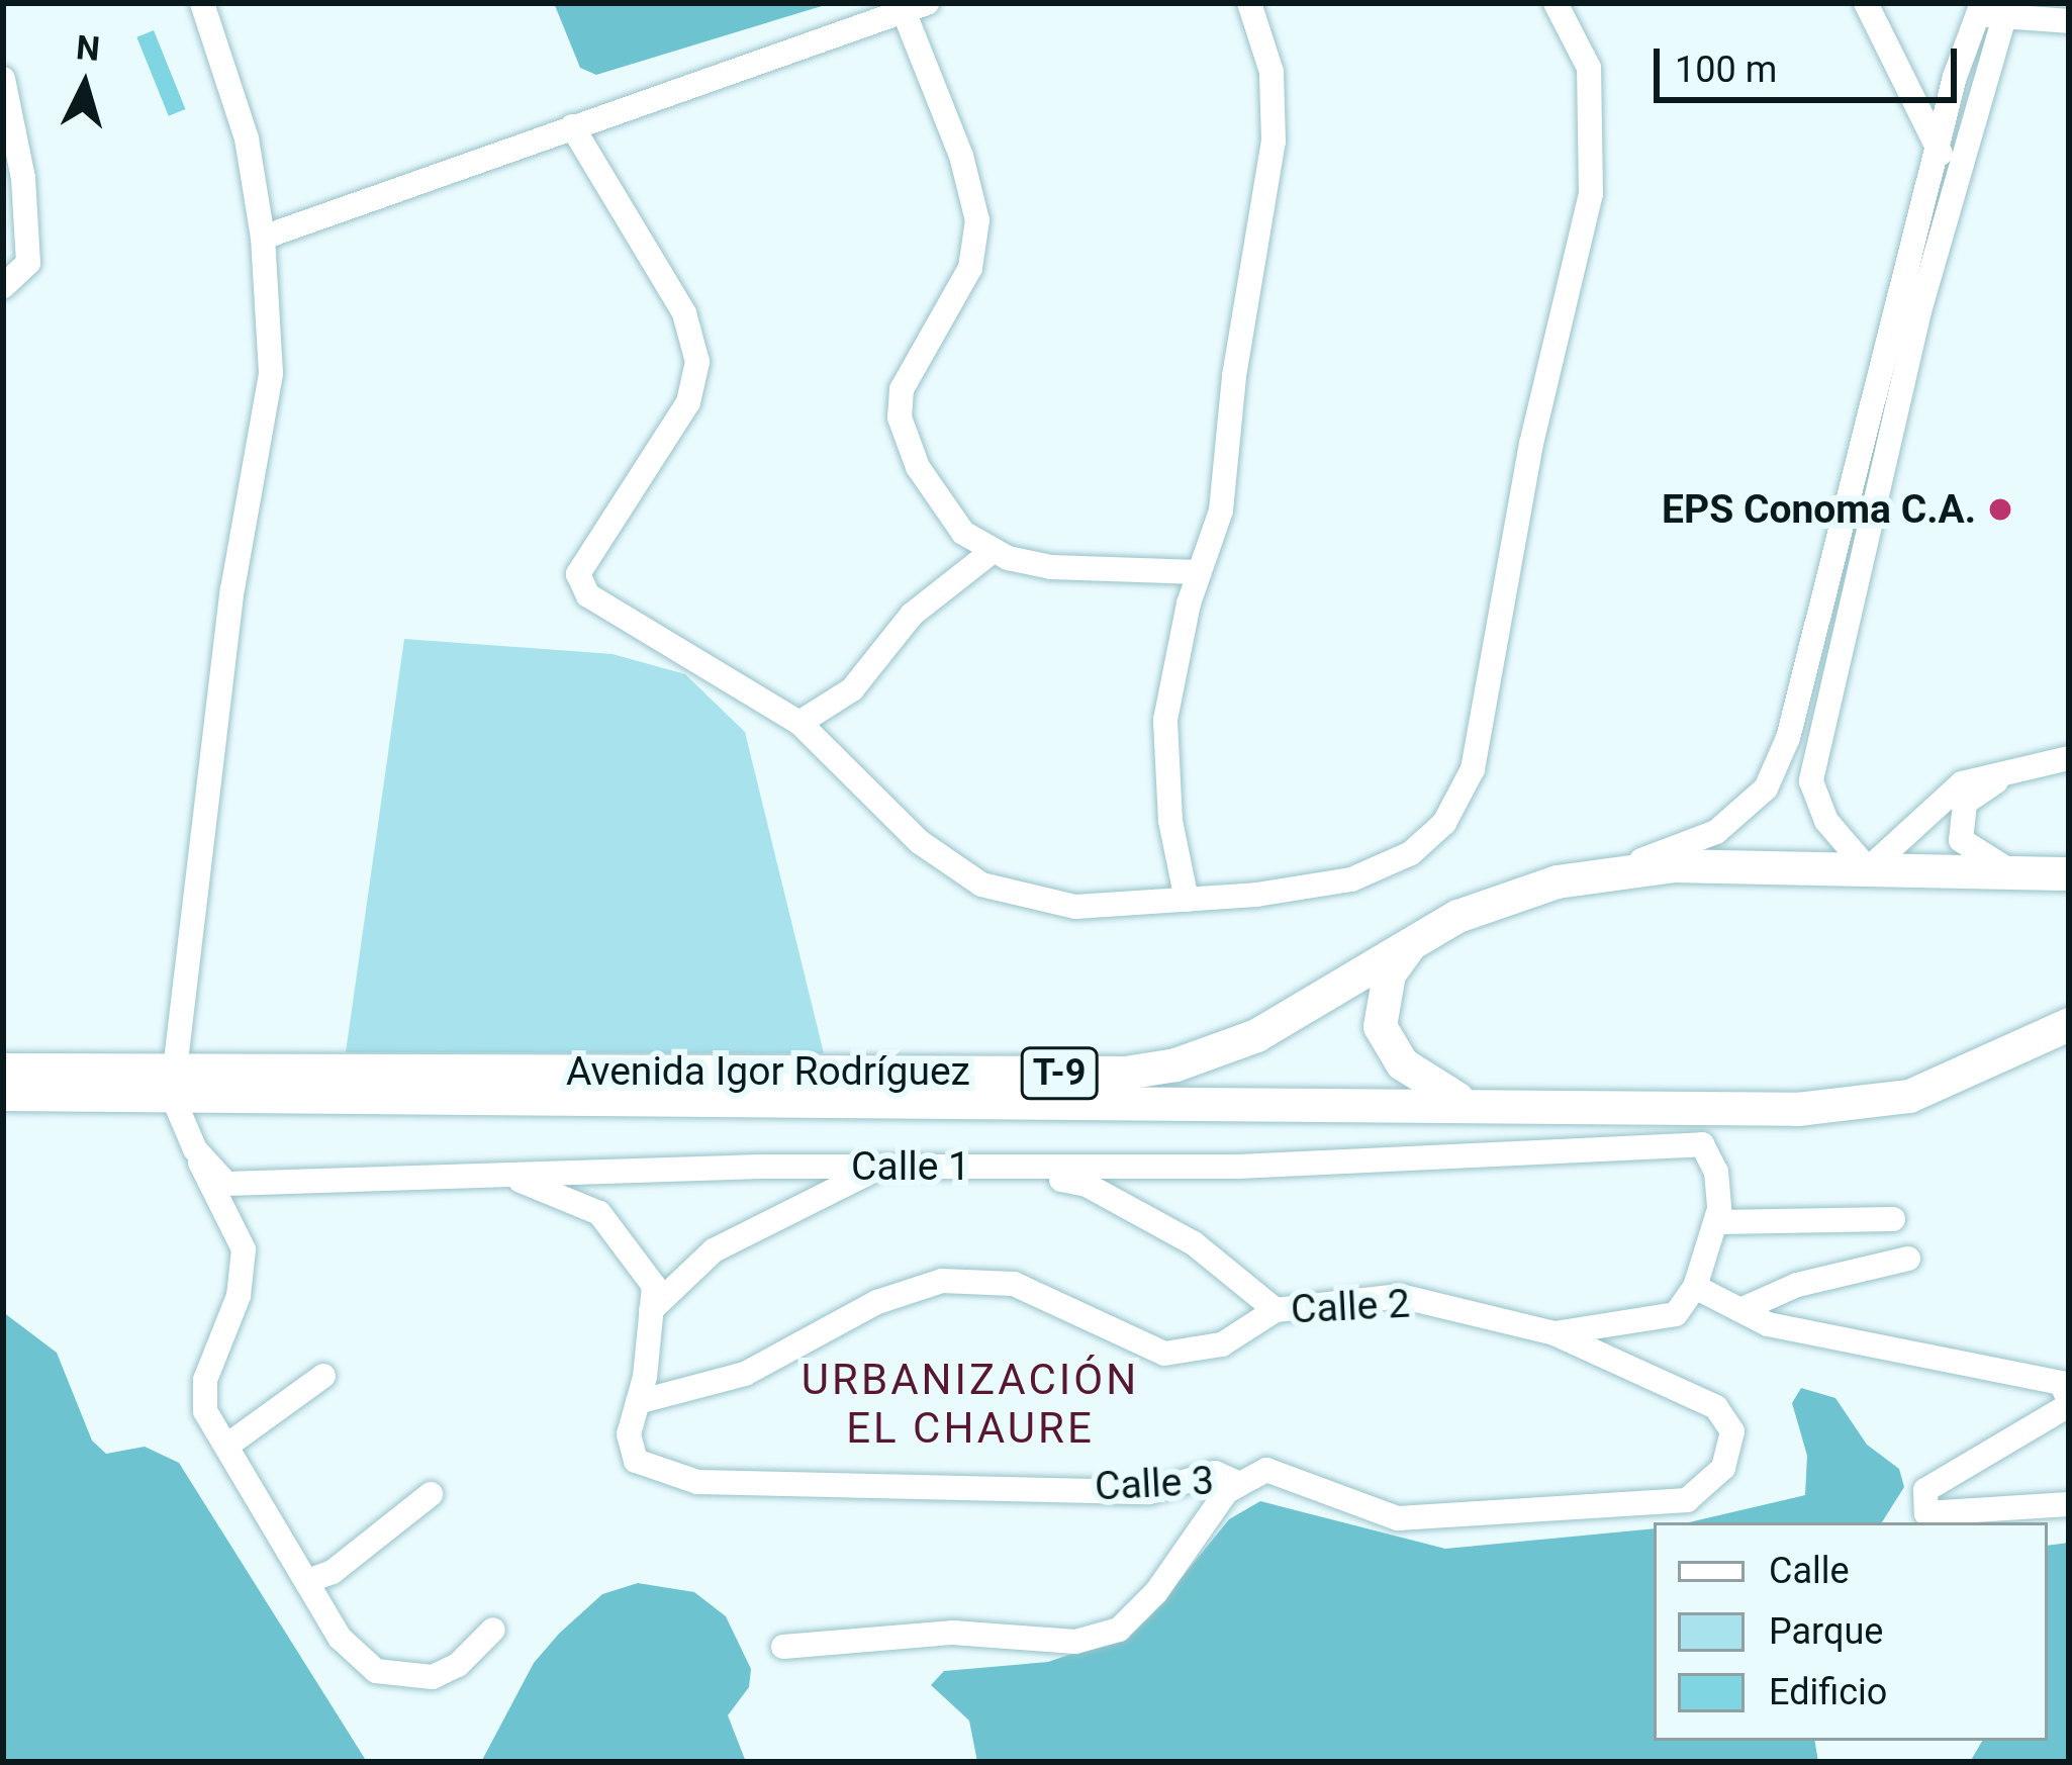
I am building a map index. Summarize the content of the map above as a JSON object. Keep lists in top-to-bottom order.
{
  "streets": {
    "highway": ["Avenida Igor Rodríguez", "T-9"],
    "street": ["Calle 1", "Calle 2", "Calle 3"]
  },
  "crossings": [
    ["Avenida Igor Rodríguez", "T-9"],
    ["Avenida Igor Rodríguez", "Calle 1"],
    ["Calle 2", "Calle 3"]
  ],
  "districts": ["URBANIZACIÓN EL CHAURE"],
  "places": ["EPS Conoma C.A."],
  "legend": ["Calle", "Parque", "Edificio"],
  "scale_bar": "100 m",
  "north": "top"
}
